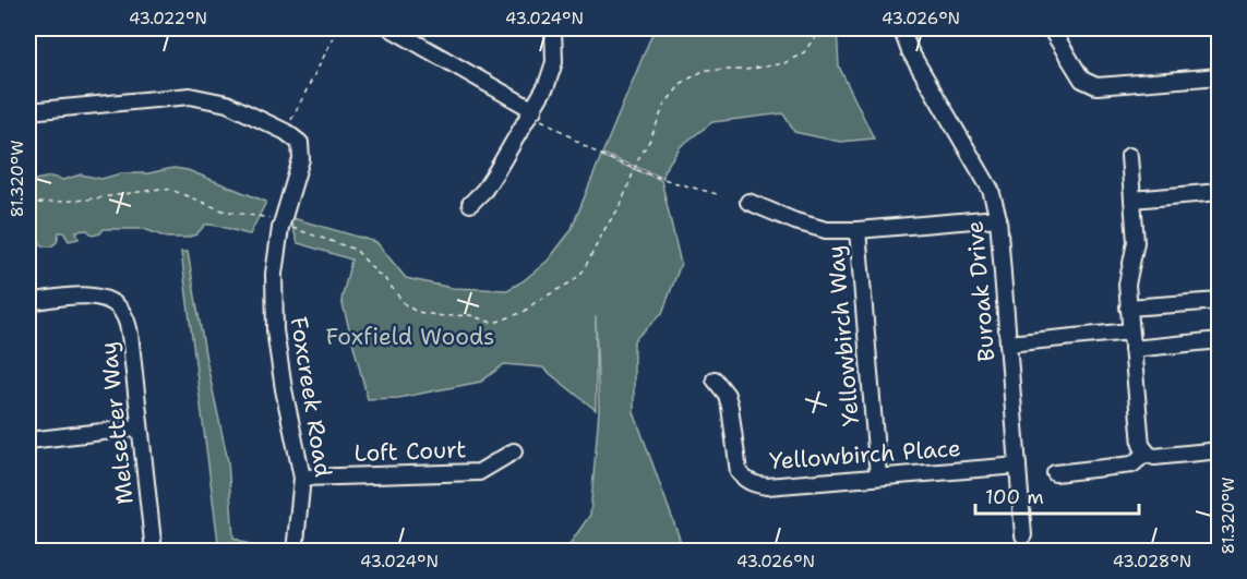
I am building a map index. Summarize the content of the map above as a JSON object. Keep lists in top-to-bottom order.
{
  "streets": {
    "street": [
      "Buroak Drive",
      "Yellowbirch Way",
      "Foxcreek Road",
      "Melsetter Way",
      "Loft Court",
      "Yellowbirch Place"
    ]
  },
  "crossings": [
    ["Buroak Drive", "Yellowbirch Place"],
    ["Yellowbirch Way", "Yellowbirch Place"],
    ["Foxcreek Road", "Loft Court"]
  ],
  "parks": ["Foxfield Woods"],
  "scale_bar": "100 m",
  "coordinates": [
    "43.022°N",
    "43.024°N",
    "43.026°N",
    "81.320°W",
    "43.028°N"
  ]
}
